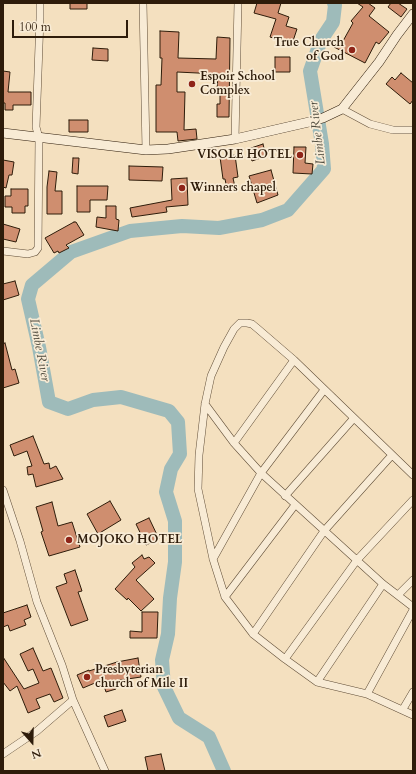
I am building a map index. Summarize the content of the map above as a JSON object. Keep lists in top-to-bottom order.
{
  "water": ["Limbe River"],
  "places": [
    "True Church of God",
    "Espoir School Complex",
    "VISOLE HOTEL",
    "Winners chapel",
    "MOJOKO HOTEL",
    "Presbyterian church of Mile II"
  ],
  "scale_bar": "100 m",
  "north": "bottom"
}
